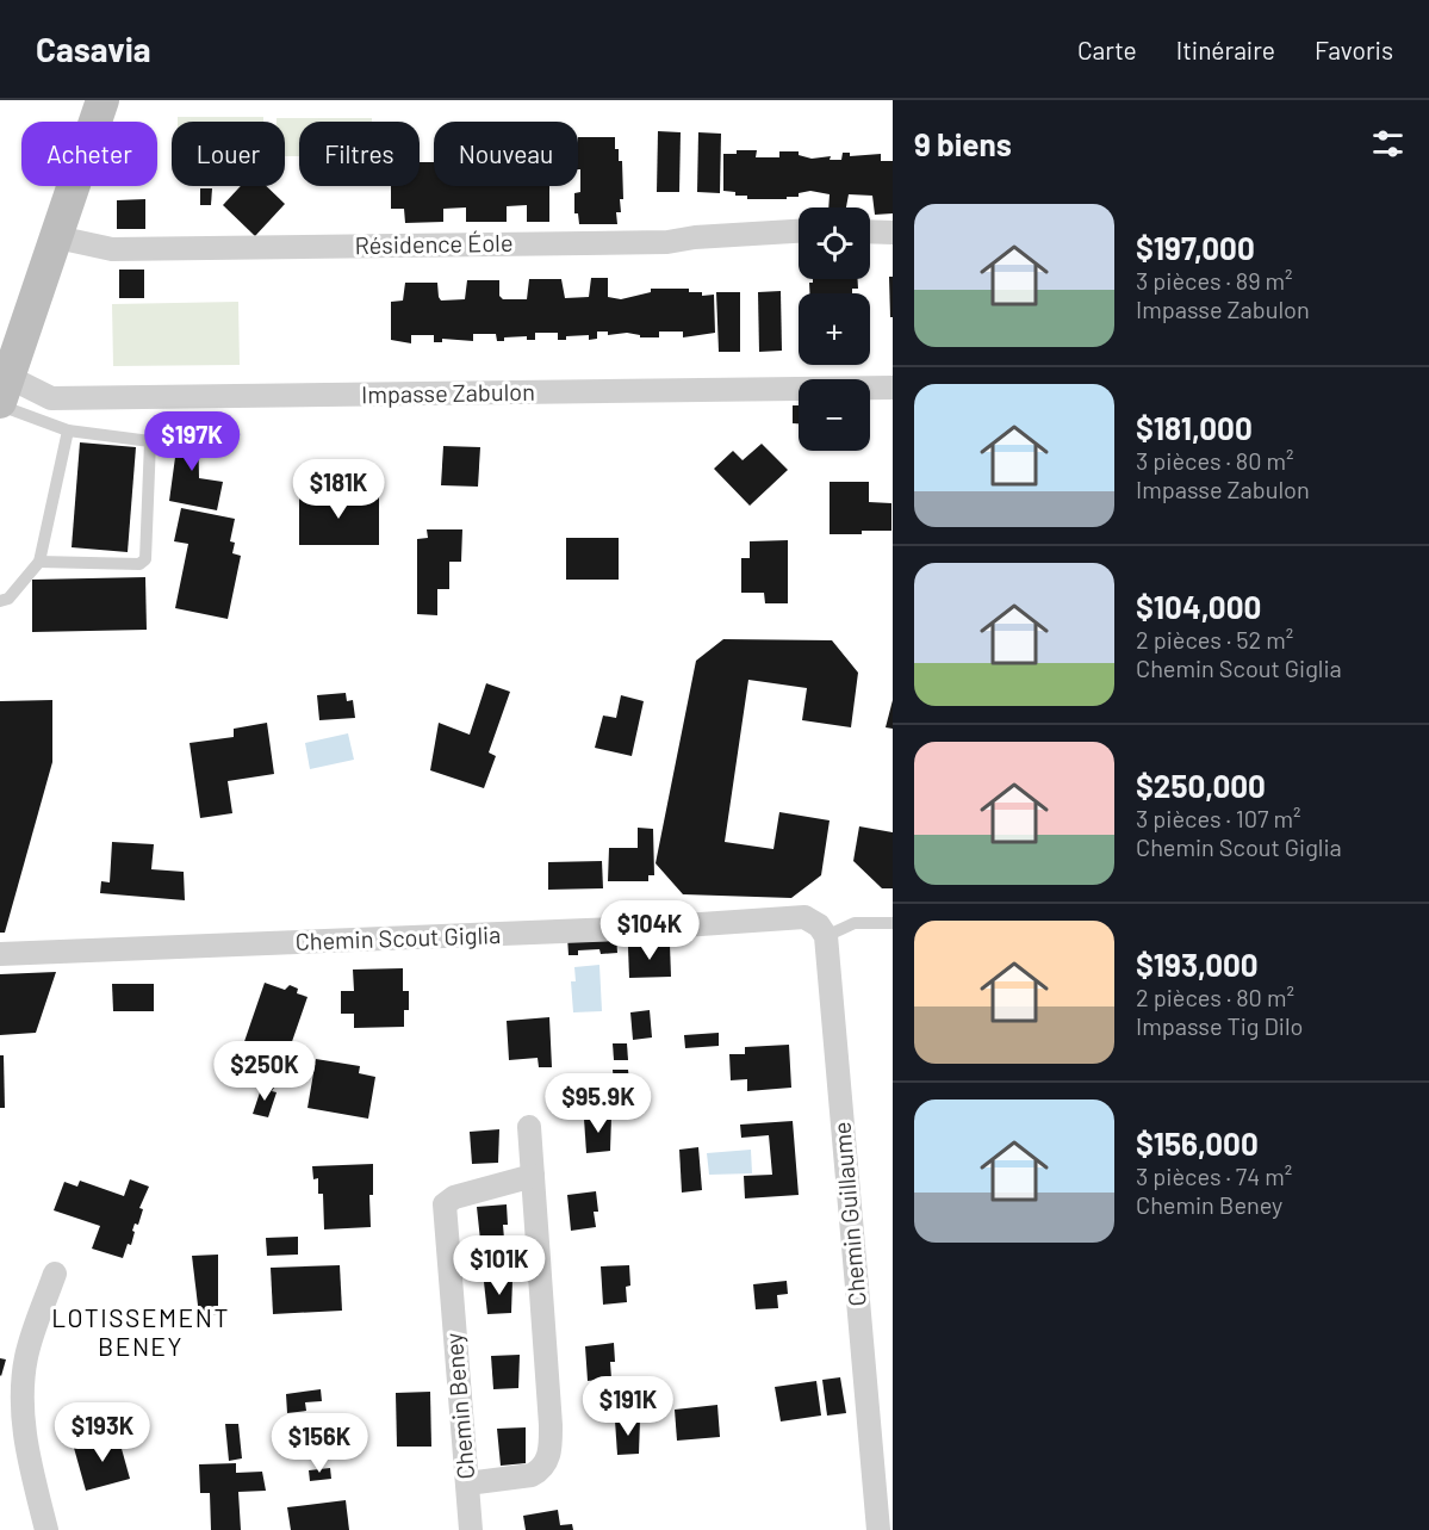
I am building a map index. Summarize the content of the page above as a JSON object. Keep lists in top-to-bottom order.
{
  "streets": {
    "street": [
      "Résidence Éole",
      "Impasse Zabulon",
      "Chemin Scout Giglia",
      "Chemin Guillaume",
      "Chemin Beney"
    ]
  },
  "crossings": [
    ["Chemin Scout Giglia", "Chemin Guillaume"]
  ],
  "districts": ["LOTISSEMENT BENEY"],
  "page": {
    "header": "Casavia",
    "nav": ["Carte", "Itinéraire", "Favoris"],
    "heading": "9 biens",
    "chip": [
      "Acheter",
      "Louer",
      "Filtres",
      "Nouveau"
    ],
    "list": [
      {
        "name": "$197,000",
        "note": "3 pièces · 89 m² · Impasse Zabulon"
      },
      {
        "name": "$181,000",
        "note": "3 pièces · 80 m² · Impasse Zabulon"
      },
      {
        "name": "$104,000",
        "note": "2 pièces · 52 m² · Chemin Scout Giglia"
      },
      {
        "name": "$250,000",
        "note": "3 pièces · 107 m² · Chemin Scout Giglia"
      },
      {
        "name": "$193,000",
        "note": "2 pièces · 80 m² · Impasse Tig Dilo"
      },
      {
        "name": "$156,000",
        "note": "3 pièces · 74 m² · Chemin Beney"
      }
    ],
    "map_buttons": ["+", "−"],
    "price": [
      "$197K",
      "$181K",
      "$104K",
      "$250K",
      "$95.9K",
      "$101K",
      "$191K",
      "$193K",
      "$156K"
    ]
  }
}
